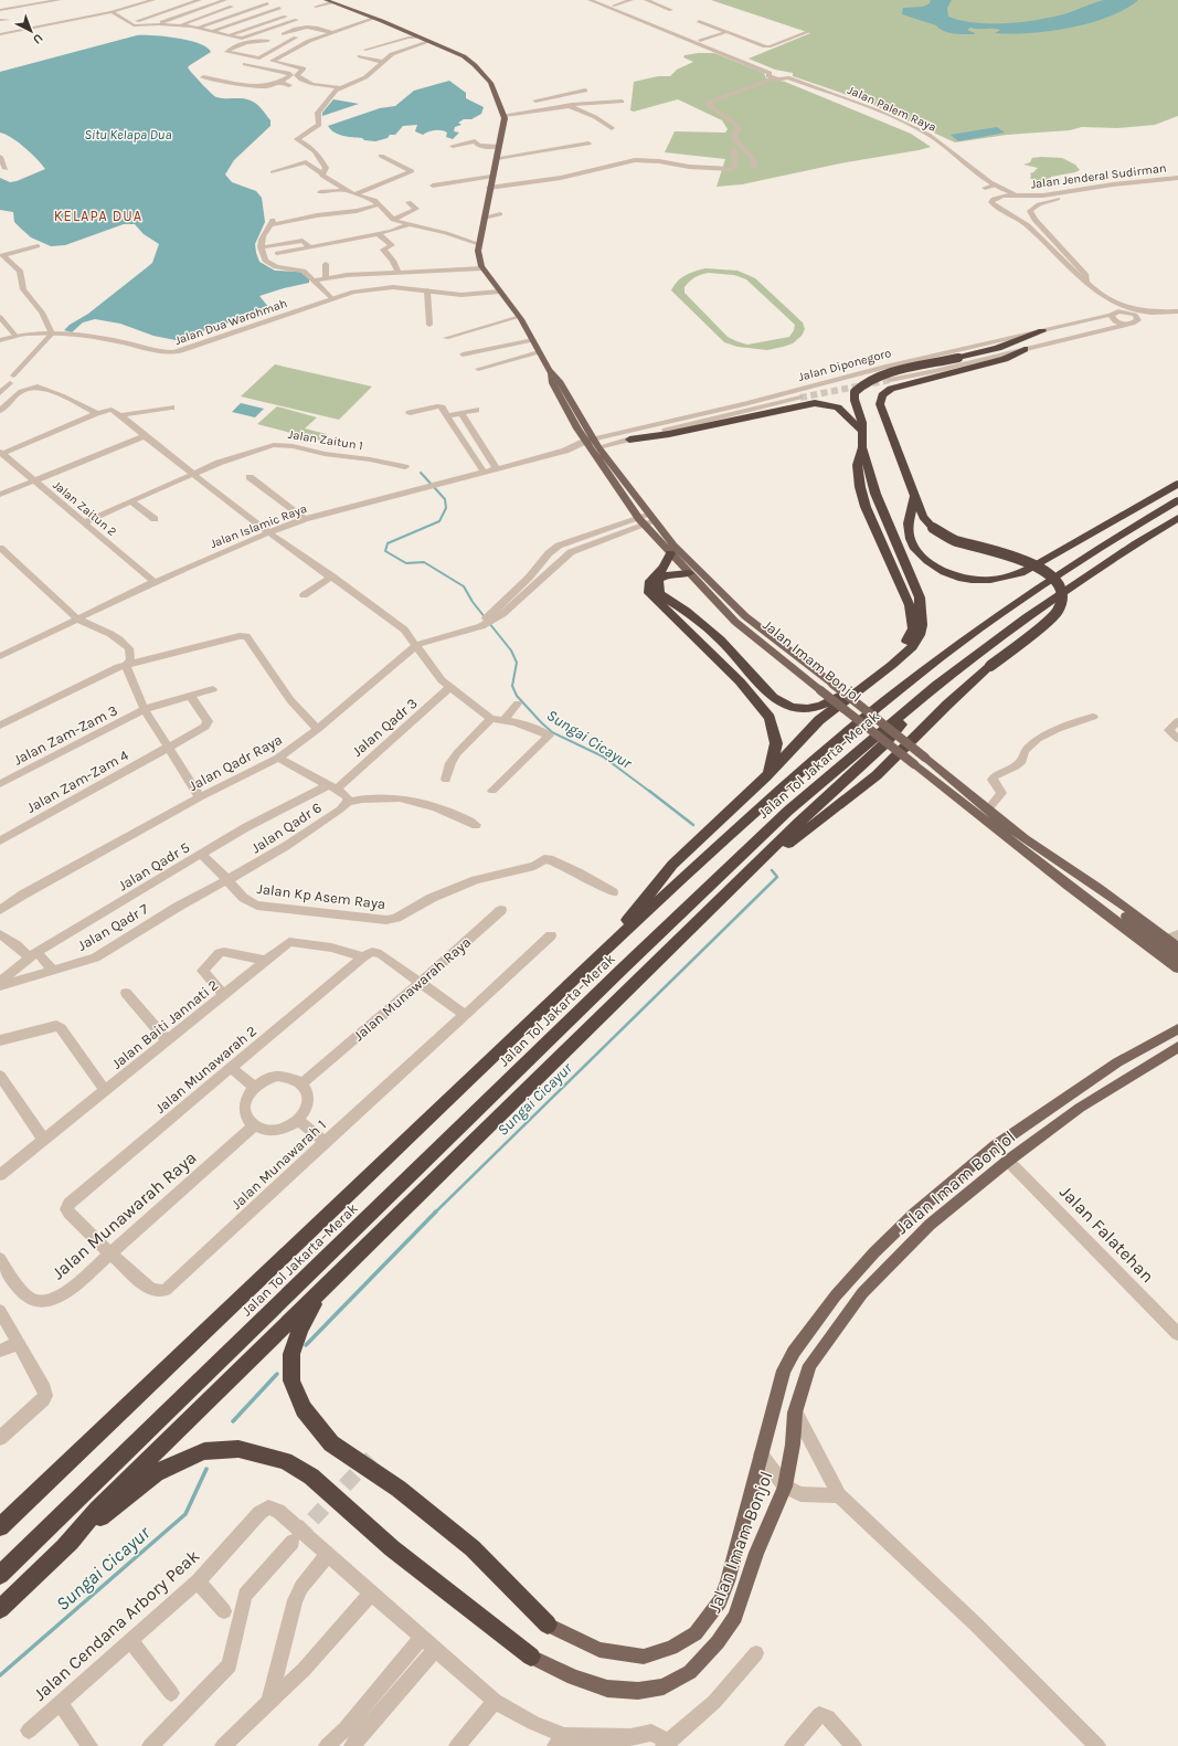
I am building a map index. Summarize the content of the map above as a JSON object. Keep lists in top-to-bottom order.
{
  "streets": {
    "highway": ["Jalan Tol Jakarta–Merak"],
    "main road": ["Jalan Imam Bonjol"],
    "street": [
      "Jalan Palem Raya",
      "Jalan Jenderal Sudirman",
      "Jalan Dua Warohmah",
      "Jalan Diponegoro",
      "Jalan Zaitun 1",
      "Jalan Zaitun 2",
      "Jalan Islamic Raya",
      "Jalan Qadr 3",
      "Jalan Zam-Zam 3",
      "Jalan Qadr Raya",
      "Jalan Zam-Zam 4",
      "Jalan Qadr 6",
      "Jalan Qadr 5",
      "Jalan Kp Asem Raya",
      "Jalan Qadr 7",
      "Jalan Munawarah Raya",
      "Jalan Baiti Jannati 2",
      "Jalan Munawarah 2",
      "Jalan Munawarah 1",
      "Jalan Falatehan",
      "Jalan Cendana Arbory Peak"
    ]
  },
  "crossings": [
    ["Jalan Palem Raya", "Jalan Jenderal Sudirman"],
    ["Jalan Palem Raya", "Jalan Diponegoro"],
    ["Jalan Diponegoro", "Jalan Islamic Raya"],
    ["Jalan Diponegoro", "Jalan Imam Bonjol"],
    ["Jalan Zaitun 1", "Jalan Zaitun 2"],
    ["Jalan Zaitun 2", "Jalan Islamic Raya"],
    ["Jalan Islamic Raya", "Jalan Imam Bonjol"],
    ["Jalan Imam Bonjol", "Jalan Qadr Raya"],
    ["Jalan Imam Bonjol", "Jalan Falatehan"],
    ["Jalan Qadr 3", "Jalan Qadr 5"],
    ["Jalan Zam-Zam 3", "Jalan Zam-Zam 4"],
    ["Jalan Qadr 6", "Jalan Kp Asem Raya"],
    ["Jalan Qadr 6", "Jalan Qadr 7"],
    ["Jalan Kp Asem Raya", "Jalan Qadr 7"],
    ["Jalan Munawarah Raya", "Jalan Munawarah 2"],
    ["Jalan Munawarah Raya", "Jalan Munawarah 1"],
    ["Jalan Baiti Jannati 2", "Jalan Munawarah 2"],
    ["Jalan Munawarah 2", "Jalan Munawarah 1"]
  ],
  "districts": ["KELAPA DUA"],
  "water": ["Situ Kelapa Dua", "Sungai Cicayur"],
  "north": "bottom right"
}
